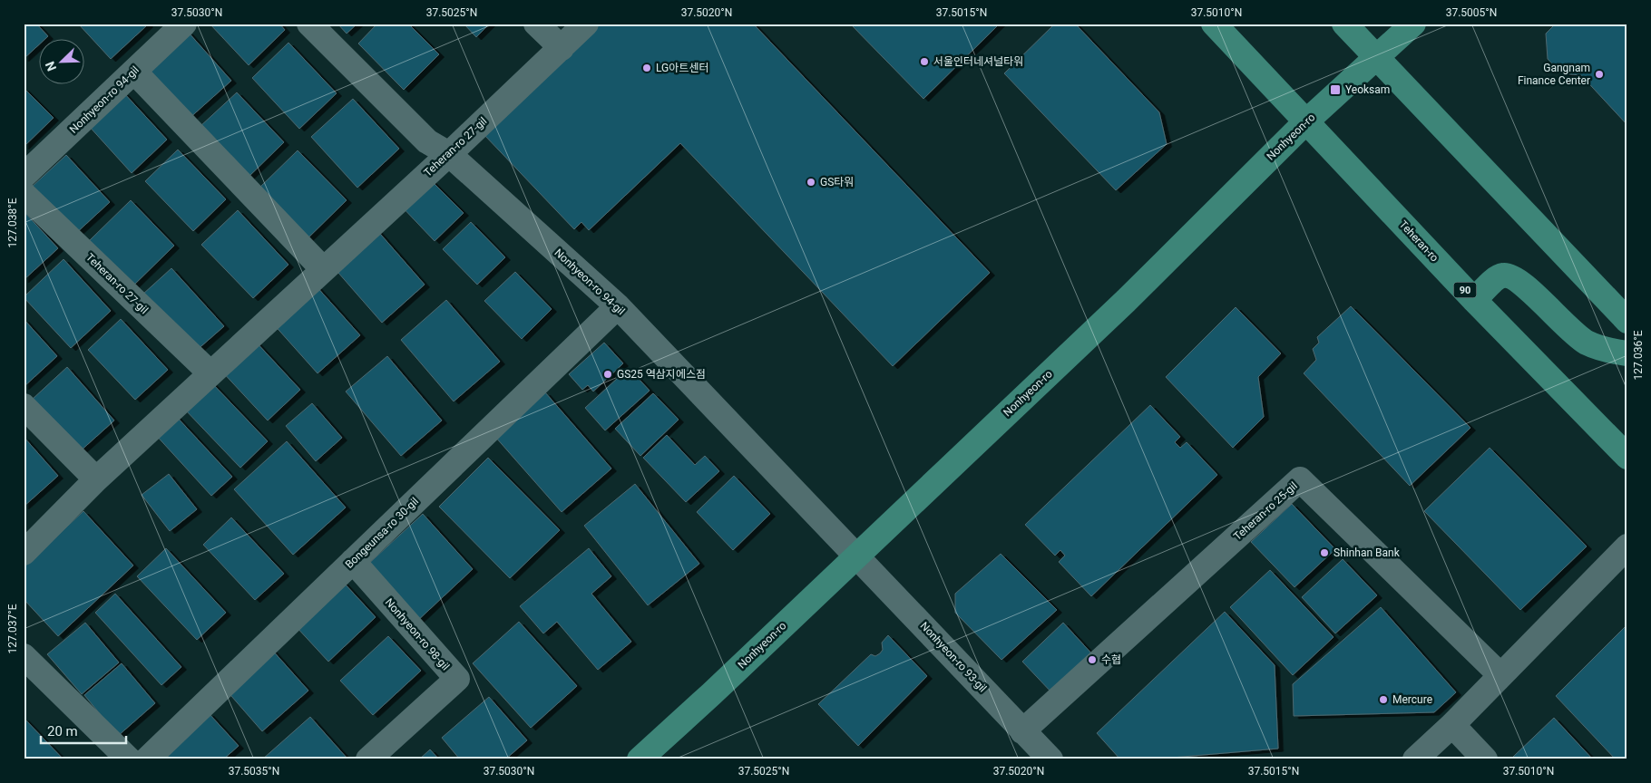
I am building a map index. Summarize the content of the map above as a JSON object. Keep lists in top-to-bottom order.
{
  "streets": {
    "main road": ["Nonhyeon-ro", "Teheran-ro", "90"],
    "street": [
      "Nonhyeon-ro 94-gil",
      "Teheran-ro 27-gil",
      "Teheran-ro 25-gil",
      "Bongeunsa-ro 30-gil",
      "Nonhyeon-ro 98-gil",
      "Nonhyeon-ro 93-gil"
    ]
  },
  "crossings": [
    ["Nonhyeon-ro 94-gil", "Nonhyeon-ro"],
    ["Nonhyeon-ro 94-gil", "Teheran-ro 27-gil"],
    ["Nonhyeon-ro 94-gil", "Bongeunsa-ro 30-gil"],
    ["Nonhyeon-ro 94-gil", "Nonhyeon-ro 93-gil"],
    ["Nonhyeon-ro", "Teheran-ro"],
    ["Nonhyeon-ro", "Nonhyeon-ro 93-gil"],
    ["Teheran-ro 25-gil", "Nonhyeon-ro 93-gil"],
    ["Bongeunsa-ro 30-gil", "Nonhyeon-ro 98-gil"]
  ],
  "places": {
    "other": [
      "서울인터네셔널타워",
      "LG아트센터",
      "Gangnam Finance Center",
      "GS타워",
      "GS25 역삼지에스점",
      "Shinhan Bank",
      "수협",
      "Mercure"
    ],
    "transit": ["Yeoksam"]
  },
  "scale_bar": "20 m",
  "north": "bottom left",
  "coordinates": [
    "37.5030°N",
    "37.5025°N",
    "37.5020°N",
    "37.5015°N",
    "37.5010°N",
    "37.5005°N",
    "127.038°E",
    "127.036°E",
    "127.037°E",
    "37.5035°N"
  ]
}
